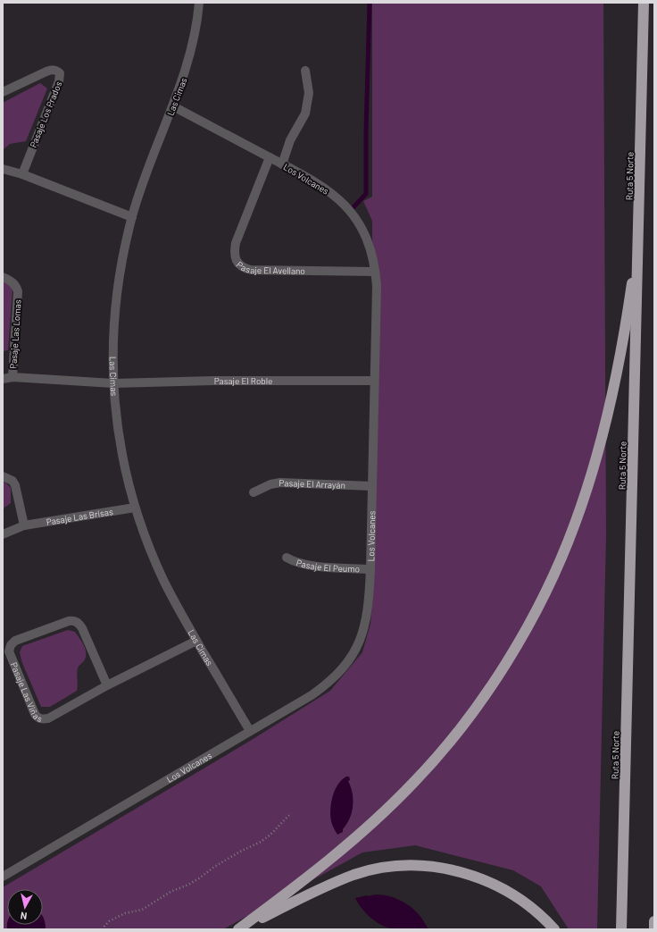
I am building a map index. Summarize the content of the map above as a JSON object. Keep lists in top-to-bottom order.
{
  "streets": {
    "highway": ["Ruta 5 Norte"],
    "street": [
      "Las Cimas",
      "Pasaje Los Prados",
      "Los Volcanes",
      "Pasaje El Avellano",
      "Pasaje Las Lomas",
      "Pasaje El Roble",
      "Pasaje El Arrayán",
      "Pasaje Las Brisas",
      "Pasaje El Peumo",
      "Pasaje Las Viñas"
    ]
  },
  "crossings": [
    ["Las Cimas", "Los Volcanes"],
    ["Las Cimas", "Pasaje Las Lomas"],
    ["Las Cimas", "Pasaje El Roble"],
    ["Las Cimas", "Pasaje Las Brisas"],
    ["Las Cimas", "Pasaje Las Viñas"],
    ["Los Volcanes", "Pasaje El Avellano"],
    ["Los Volcanes", "Pasaje El Roble"],
    ["Los Volcanes", "Pasaje El Arrayán"],
    ["Los Volcanes", "Pasaje El Peumo"],
    ["Pasaje Las Lomas", "Pasaje El Roble"]
  ],
  "north": "bottom"
}
